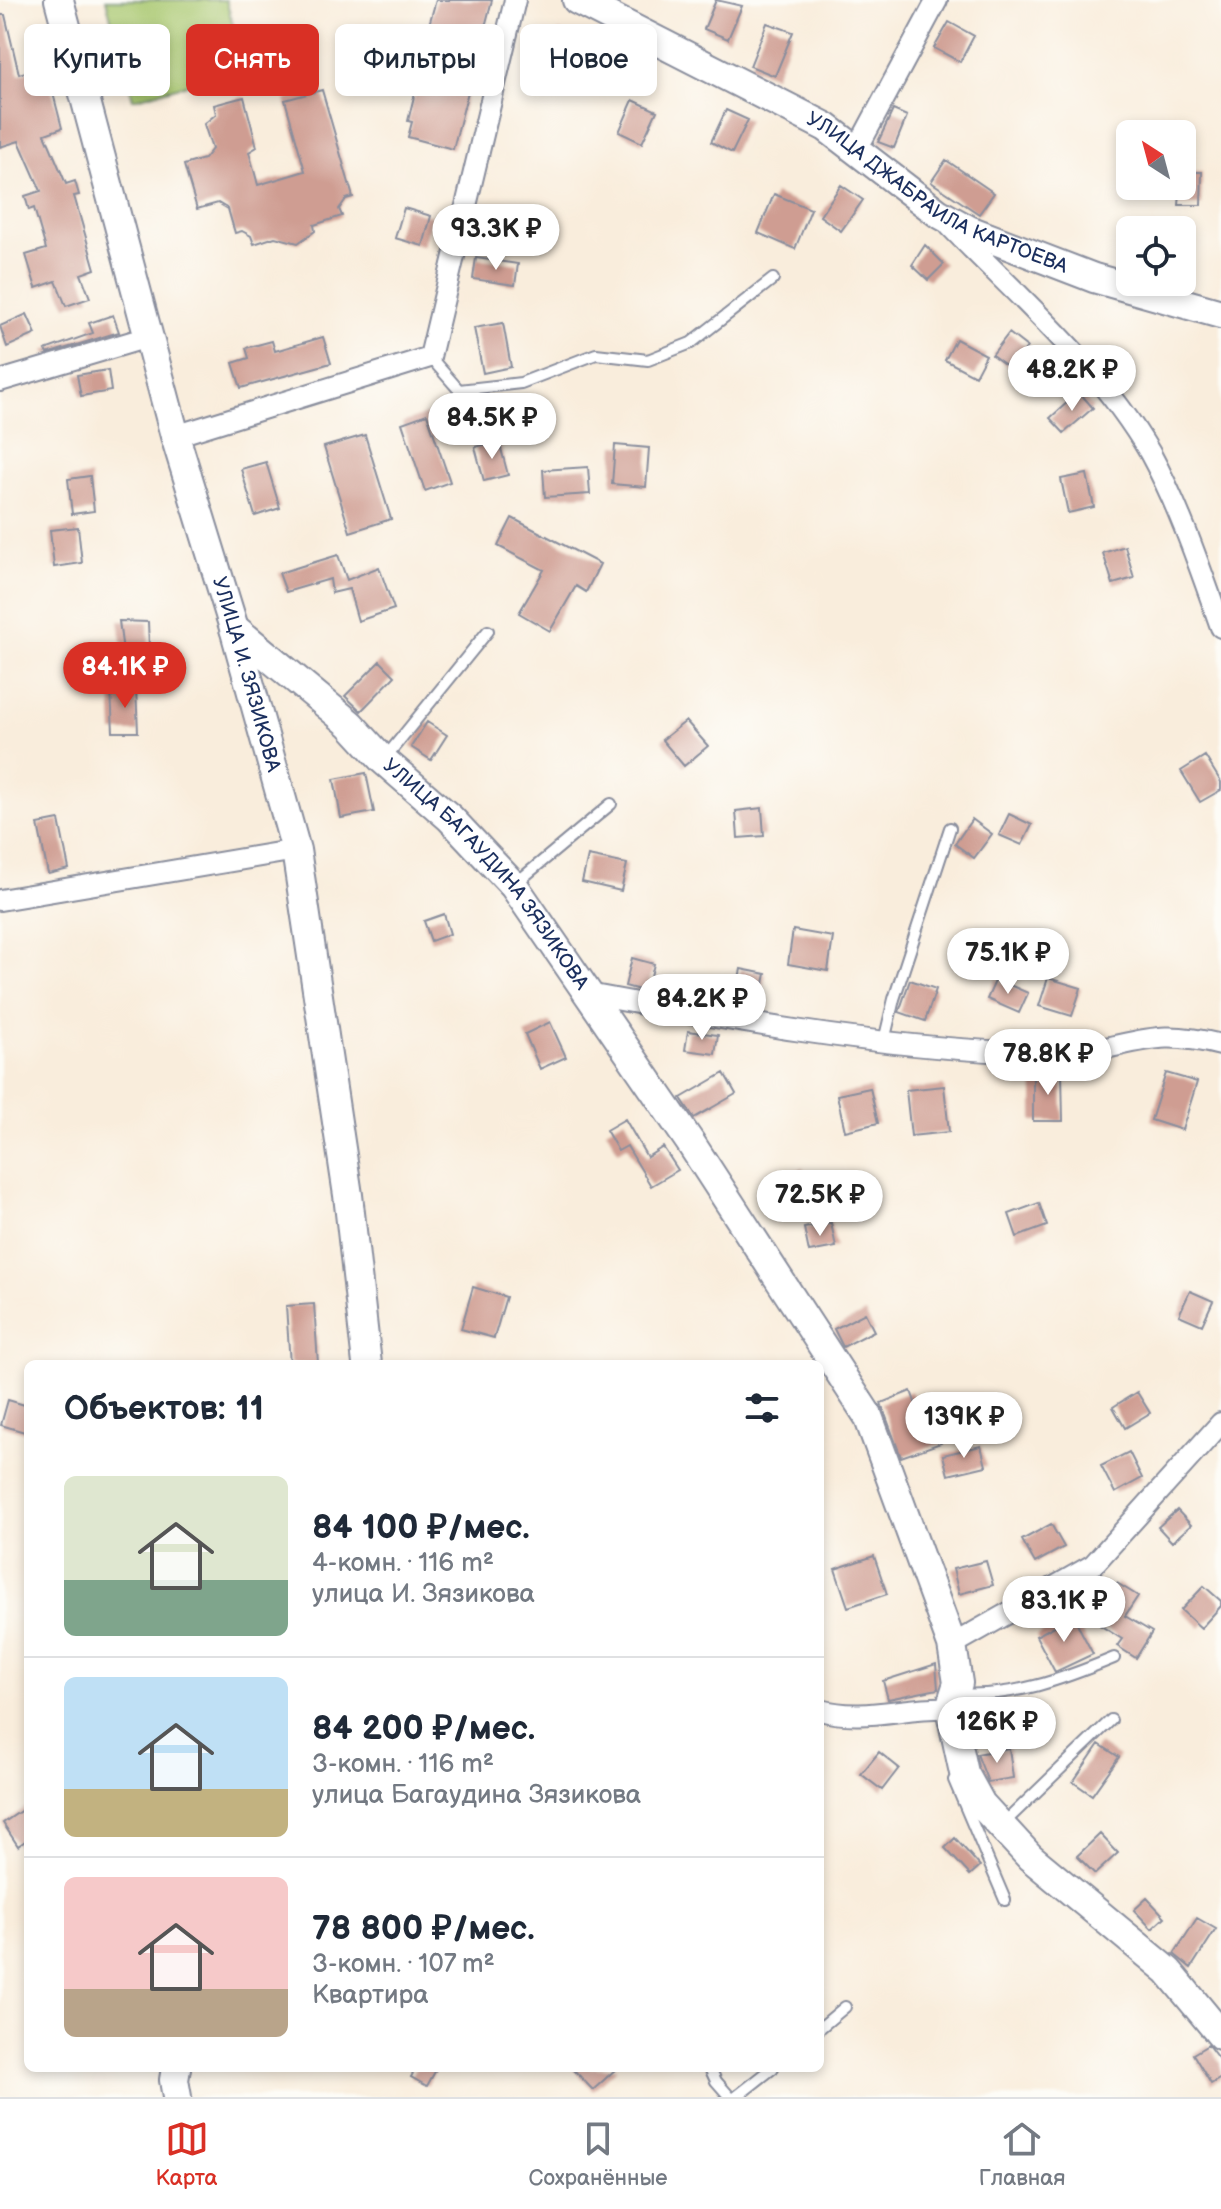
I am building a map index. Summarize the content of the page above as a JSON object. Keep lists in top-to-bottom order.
{
  "streets": {
    "street": ["УЛИЦА ДЖАБРАИЛА КАРТОЕВА", "УЛИЦА И. ЗЯЗИКОВА", "УЛИЦА БАГАУДИНА ЗЯЗИКОВА"]
  },
  "crossings": [
    ["УЛИЦА И. ЗЯЗИКОВА", "УЛИЦА БАГАУДИНА ЗЯЗИКОВА"]
  ],
  "north": "top left",
  "page": {
    "chip": [
      "Купить",
      "Снять",
      "Фильтры",
      "Новое"
    ],
    "price": [
      "93.3K ₽",
      "48.2K ₽",
      "84.5K ₽",
      "84.1K ₽",
      "75.1K ₽",
      "84.2K ₽",
      "78.8K ₽",
      "72.5K ₽",
      "139K ₽",
      "83.1K ₽",
      "126K ₽"
    ],
    "heading": "Объектов: 11",
    "list": [
      {
        "name": "84 100 ₽/мес.",
        "note": "4-комн. · 116 m² · улица И. Зязикова"
      },
      {
        "name": "84 200 ₽/мес.",
        "note": "3-комн. · 116 m² · улица Багаудина Зязикова"
      },
      {
        "name": "78 800 ₽/мес.",
        "note": "3-комн. · 107 m² · Квартира"
      }
    ],
    "tabs": ["Карта", "Сохранённые", "Главная"]
  }
}
